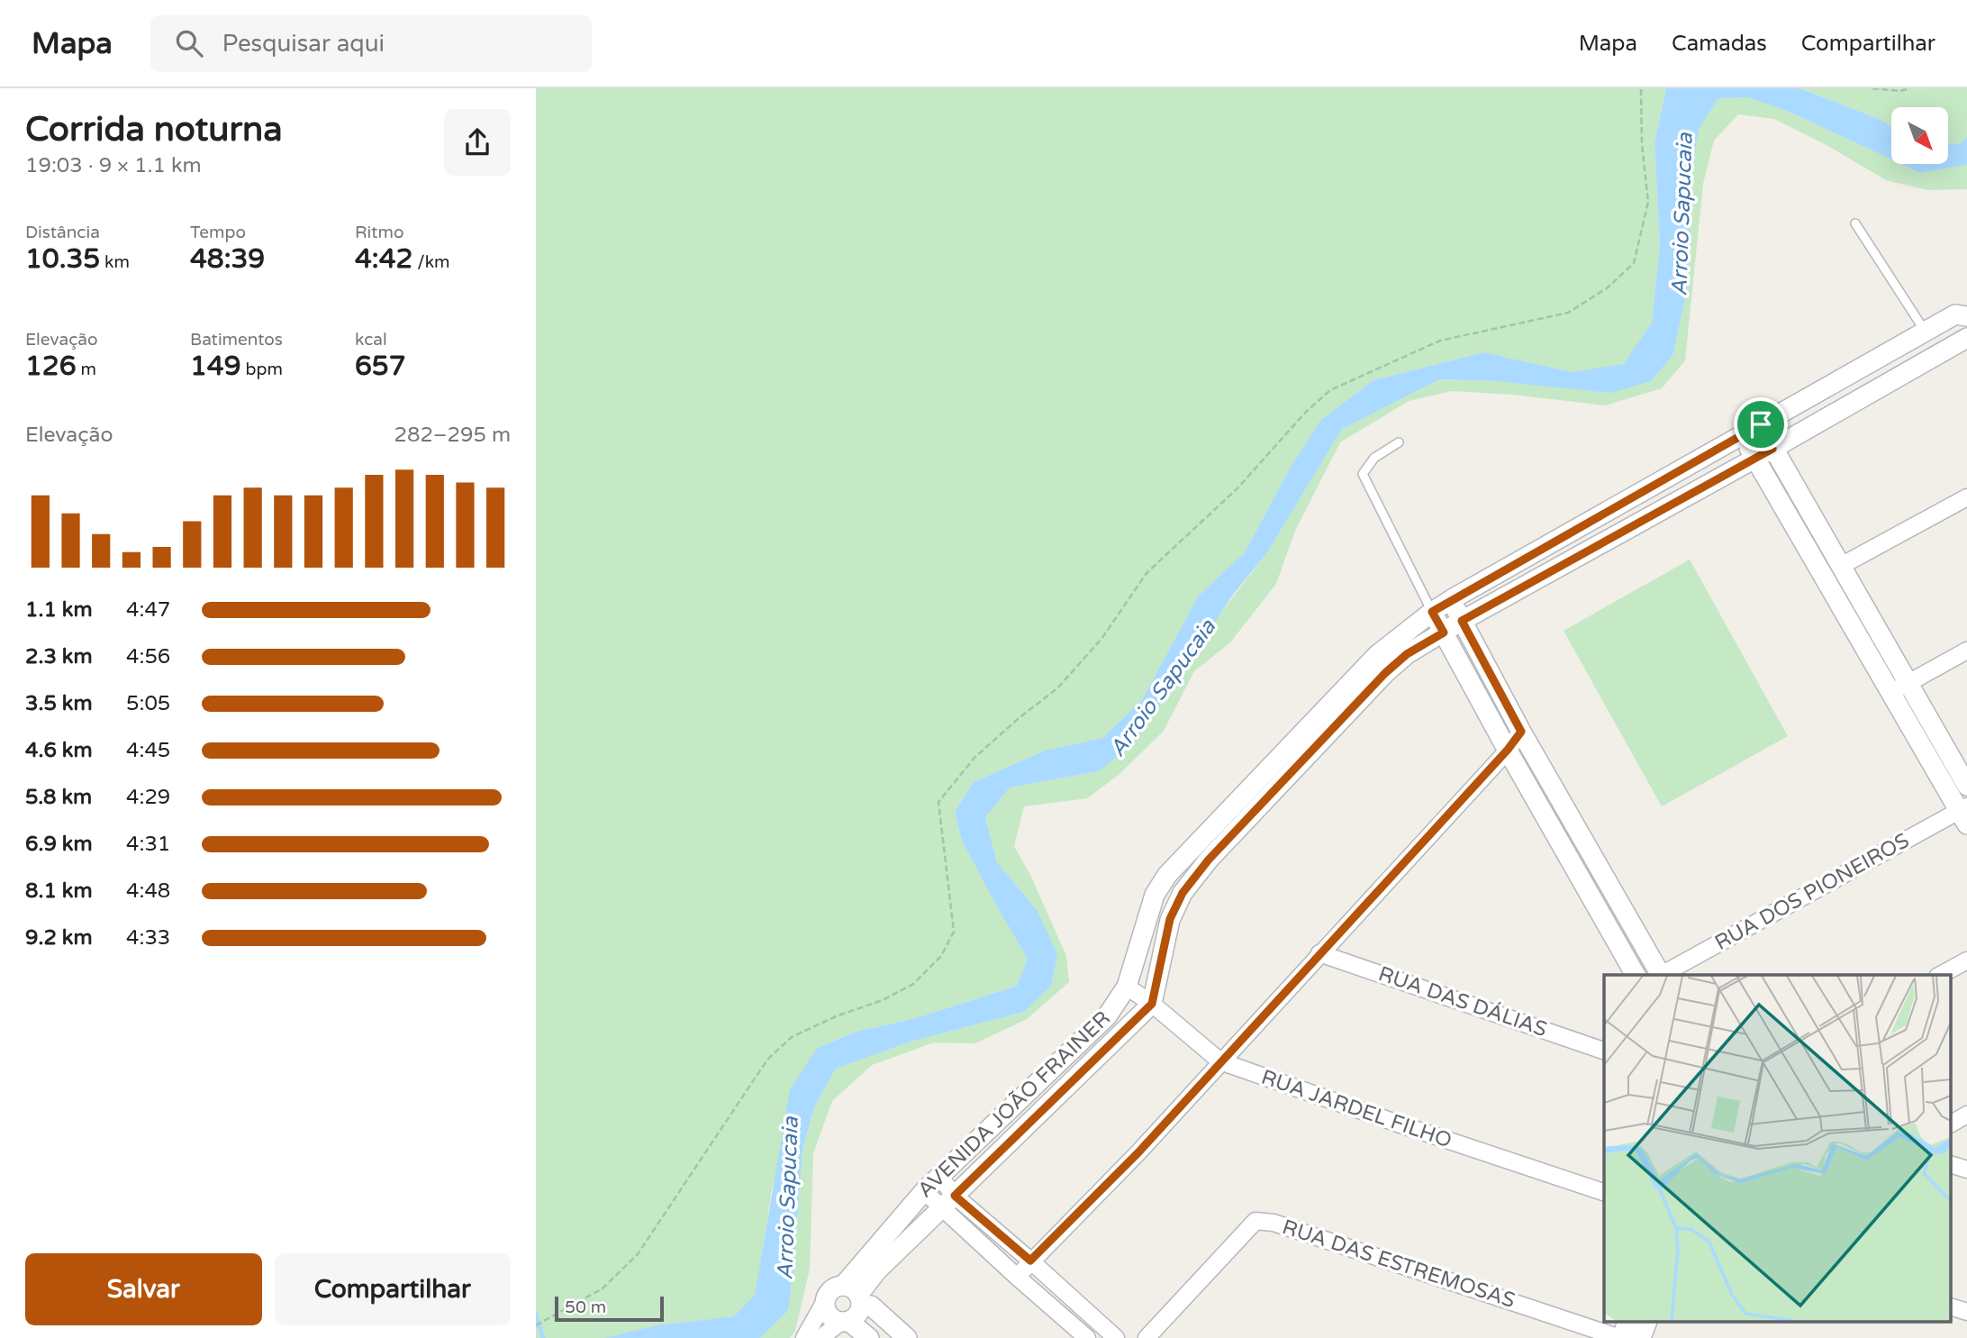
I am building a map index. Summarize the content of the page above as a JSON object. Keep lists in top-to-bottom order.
{
  "streets": {
    "street": [
      "RUA DOS PIONEIROS",
      "RUA DAS DÁLIAS",
      "AVENIDA JOÃO FRAINER",
      "RUA JARDEL FILHO",
      "RUA DAS ESTREMOSAS"
    ]
  },
  "crossings": [
    ["AVENIDA JOÃO FRAINER", "RUA JARDEL FILHO"]
  ],
  "water": ["Arroio Sapucaia"],
  "scale_bar": "50 m",
  "north": "bottom right",
  "page": {
    "header": "Mapa",
    "search": "Pesquisar aqui",
    "nav": ["Mapa", "Camadas", "Compartilhar"],
    "heading": ["Corrida noturna", "19:03 · 9 × 1.1 km"],
    "stats": [
      ["Distância", "10.35 km"],
      ["Tempo", "48:39"],
      ["Ritmo", "4:42 /km"],
      ["Elevação", "126 m"],
      ["Batimentos", "149 bpm"],
      ["kcal", "657"]
    ],
    "chart": ["Elevação", "282–295 m"],
    "list": [
      {
        "name": "1.1 km",
        "note": "4:47"
      },
      {
        "name": "2.3 km",
        "note": "4:56"
      },
      {
        "name": "3.5 km",
        "note": "5:05"
      },
      {
        "name": "4.6 km",
        "note": "4:45"
      },
      {
        "name": "5.8 km",
        "note": "4:29"
      },
      {
        "name": "6.9 km",
        "note": "4:31"
      },
      {
        "name": "8.1 km",
        "note": "4:48"
      },
      {
        "name": "9.2 km",
        "note": "4:33"
      }
    ],
    "buttons": ["Salvar", "Compartilhar"],
    "scale": "50 m"
  }
}
